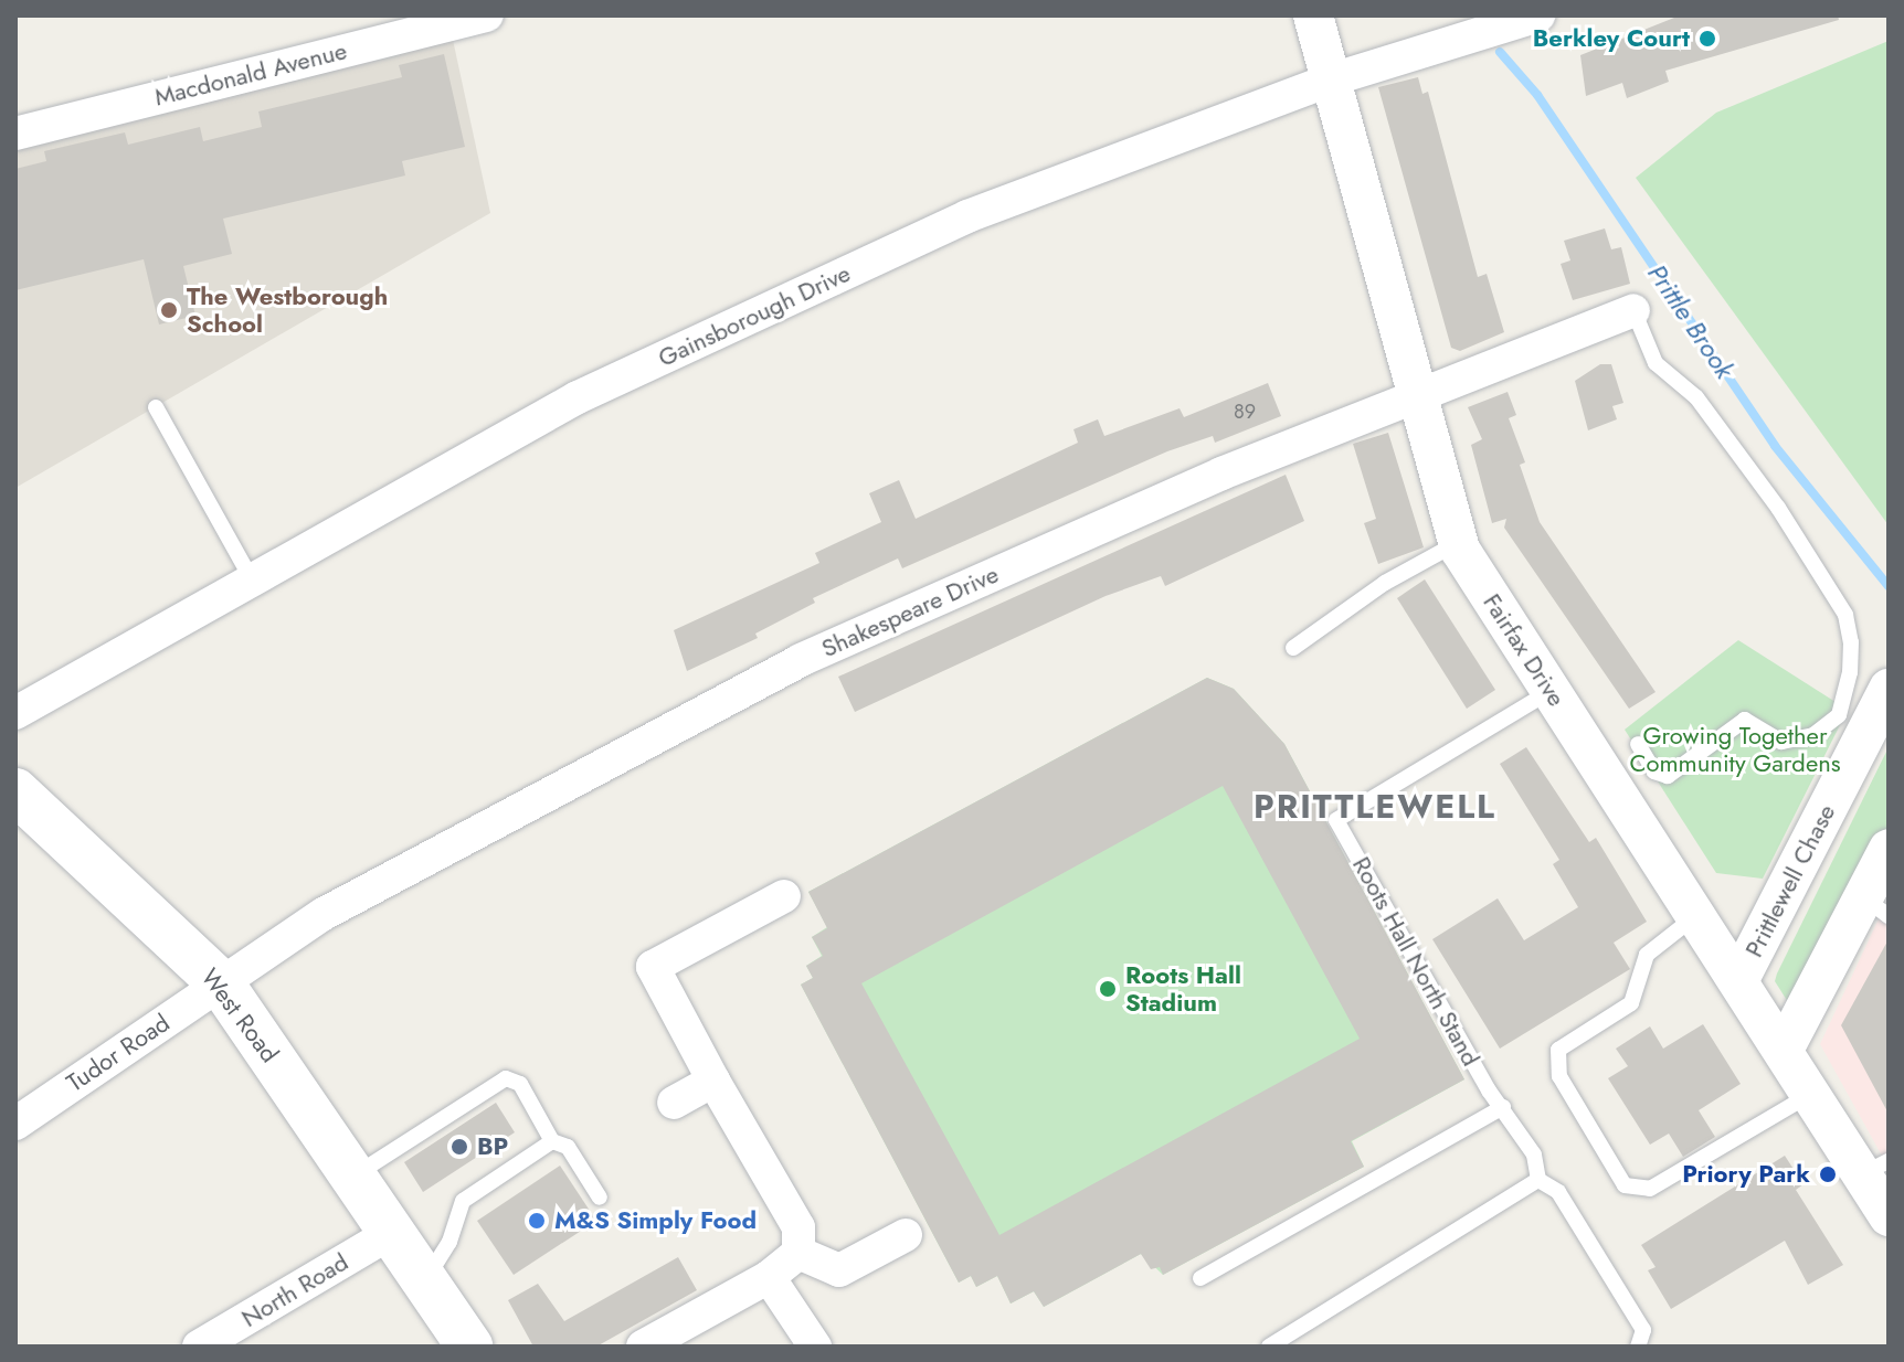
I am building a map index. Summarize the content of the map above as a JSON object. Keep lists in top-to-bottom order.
{
  "streets": {
    "main road": ["West Road"],
    "street": [
      "Macdonald Avenue",
      "Gainsborough Drive",
      "Shakespeare Drive",
      "Fairfax Drive",
      "Prittlewell Chase",
      "Tudor Road",
      "North Road"
    ],
    "lane": ["Roots Hall North Stand"]
  },
  "crossings": [
    ["Gainsborough Drive", "Fairfax Drive"],
    ["Shakespeare Drive", "Fairfax Drive"],
    ["Shakespeare Drive", "West Road"],
    ["Shakespeare Drive", "Tudor Road"],
    ["Fairfax Drive", "Prittlewell Chase"],
    ["Fairfax Drive", "Roots Hall North Stand"],
    ["West Road", "Tudor Road"],
    ["West Road", "North Road"]
  ],
  "districts": ["PRITTLEWELL"],
  "water": ["Prittle Brook"],
  "parks": ["Growing Together Community Gardens"],
  "places": [
    "Berkley Court",
    "The Westborough School",
    "Roots Hall Stadium",
    "BP",
    "Priory Park",
    "M&S Simply Food"
  ],
  "house_numbers": ["89"]
}
